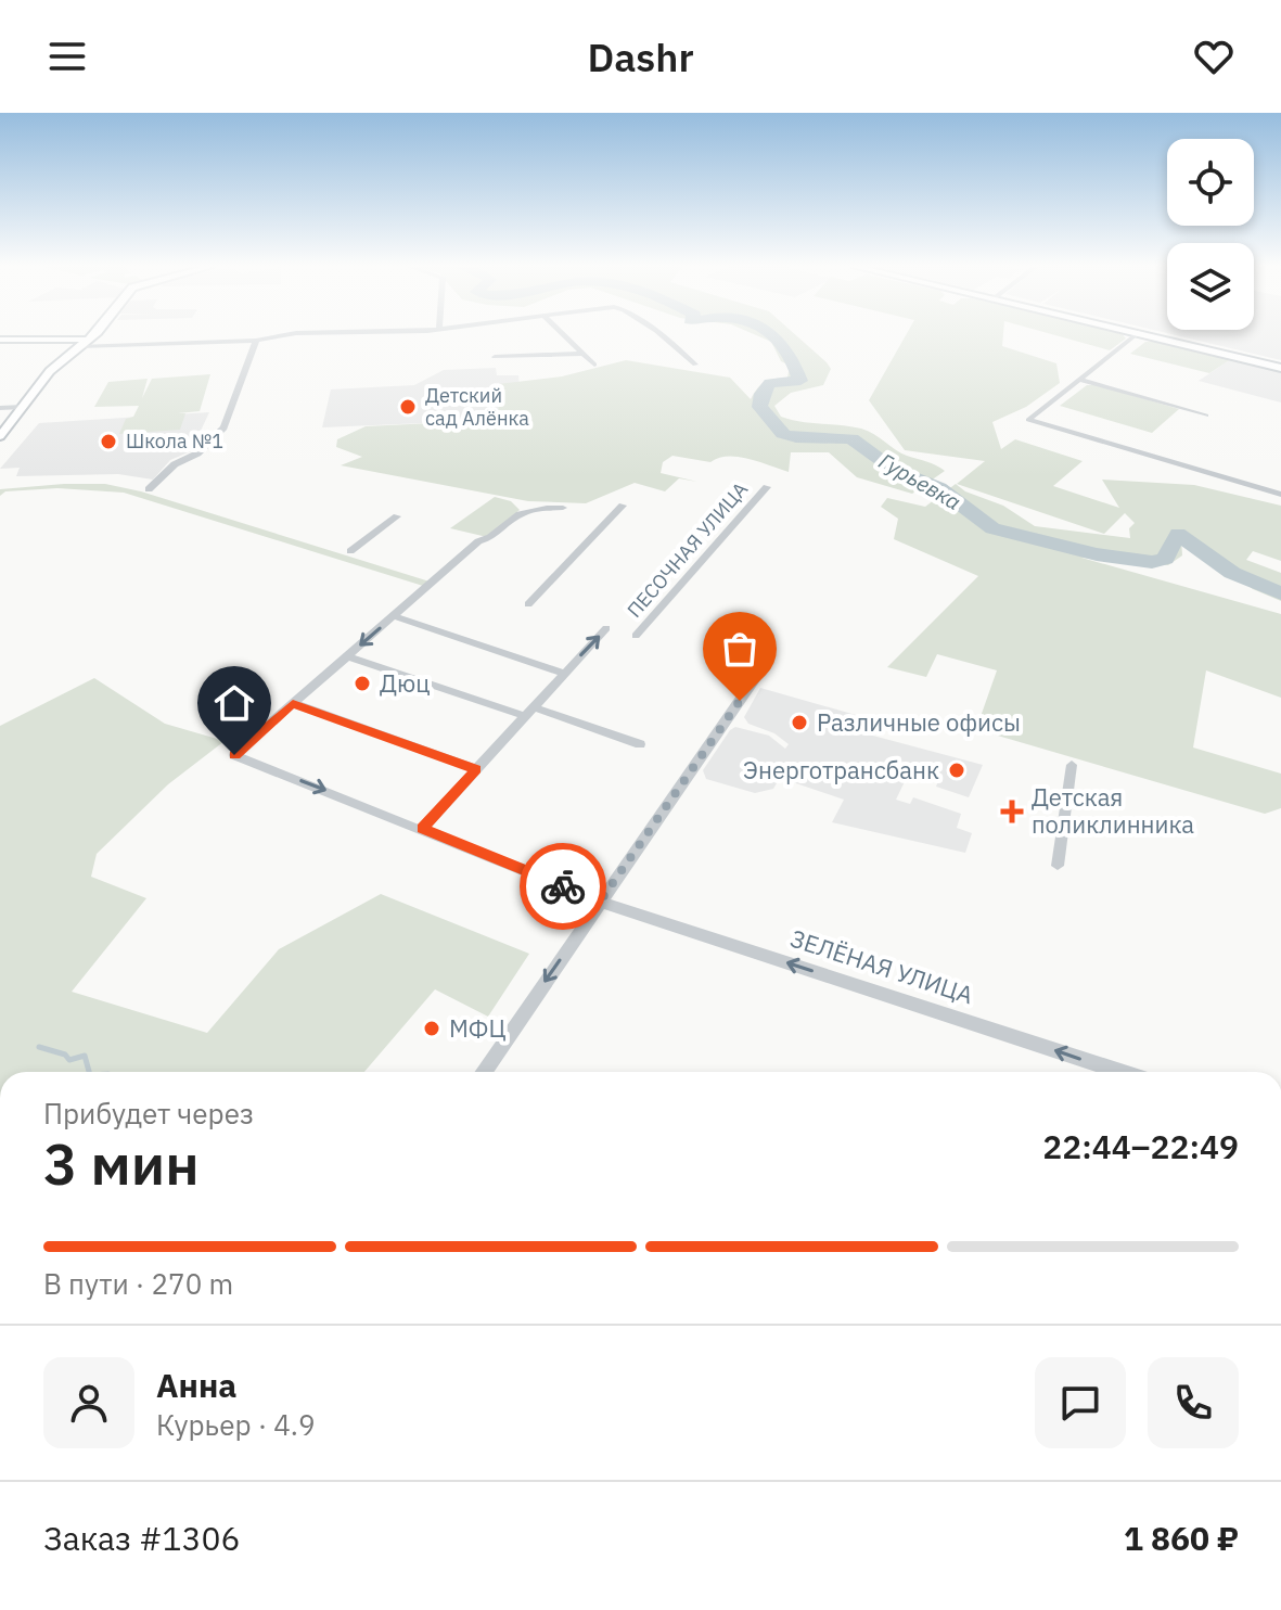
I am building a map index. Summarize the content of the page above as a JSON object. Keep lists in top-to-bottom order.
{
  "streets": {
    "street": ["ПЕСОЧНАЯ УЛИЦА", "ЗЕЛЁНАЯ УЛИЦА"]
  },
  "one_way": ["ЗЕЛЁНАЯ УЛИЦА"],
  "water": ["Гурьевка"],
  "places": {
    "other": [
      "Детский сад Алёнка",
      "Школа №1",
      "Дюц",
      "Различные офисы",
      "Энерготрансбанк",
      "МФЦ"
    ],
    "health": ["Детская поликлинника"]
  },
  "page": {
    "header": "Dashr",
    "heading": ["3 мин", "Прибудет через", "22:44–22:49"],
    "panel": [
      "Анна",
      "Курьер · 4.9",
      "Заказ #1306",
      "1 860 ₽"
    ],
    "bar": "В пути · 270 m"
  }
}
